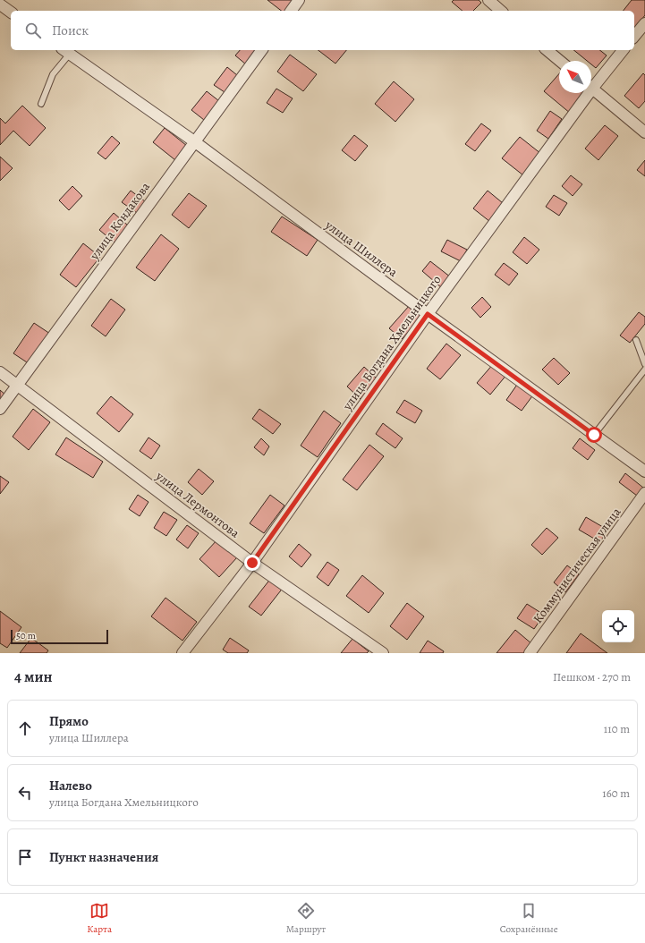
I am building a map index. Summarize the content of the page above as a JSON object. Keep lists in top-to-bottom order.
{
  "streets": {
    "street": [
      "улица Кондакова",
      "улица Шиллера",
      "улица Богдана Хмельницкого",
      "улица Лермонтова",
      "Коммунистическая улица"
    ]
  },
  "crossings": [
    ["улица Кондакова", "улица Шиллера"],
    ["улица Кондакова", "улица Лермонтова"],
    ["улица Шиллера", "улица Богдана Хмельницкого"],
    ["улица Богдана Хмельницкого", "улица Лермонтова"]
  ],
  "scale_bar": "50 m",
  "north": "top left",
  "page": {
    "search": "Поиск",
    "scale": "50 m",
    "heading": ["4 мин", "Пешком · 270 m"],
    "list": [
      ["Прямо", "улица Шиллера", "110 m"],
      ["Налево", "улица Богдана Хмельницкого", "160 m"],
      "Пункт назначения"
    ],
    "nav": ["Карта", "Маршрут", "Сохранённые"]
  }
}
